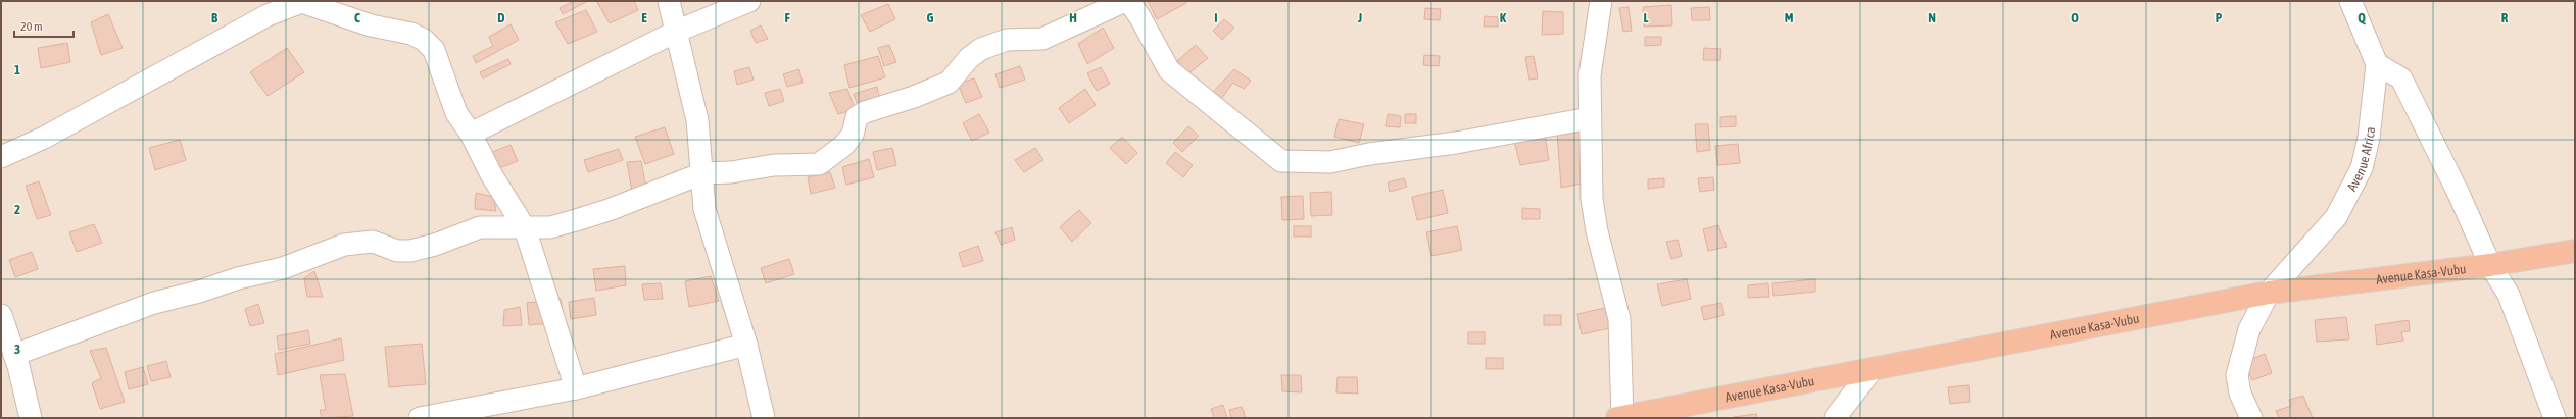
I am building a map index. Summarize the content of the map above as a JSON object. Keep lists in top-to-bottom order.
{
  "streets": {
    "highway": ["Avenue Kasa-Vubu"],
    "street": ["Avenue Africa"]
  },
  "crossings": [
    ["Avenue Africa", "Avenue Kasa-Vubu"]
  ],
  "scale_bar": "20 m",
  "grid": {
    "columns": [
      "B",
      "C",
      "D",
      "E",
      "F",
      "G",
      "H",
      "I",
      "J",
      "K",
      "L",
      "M",
      "N",
      "O",
      "P",
      "Q",
      "R"
    ],
    "rows": ["1", "2", "3"]
  }
}
